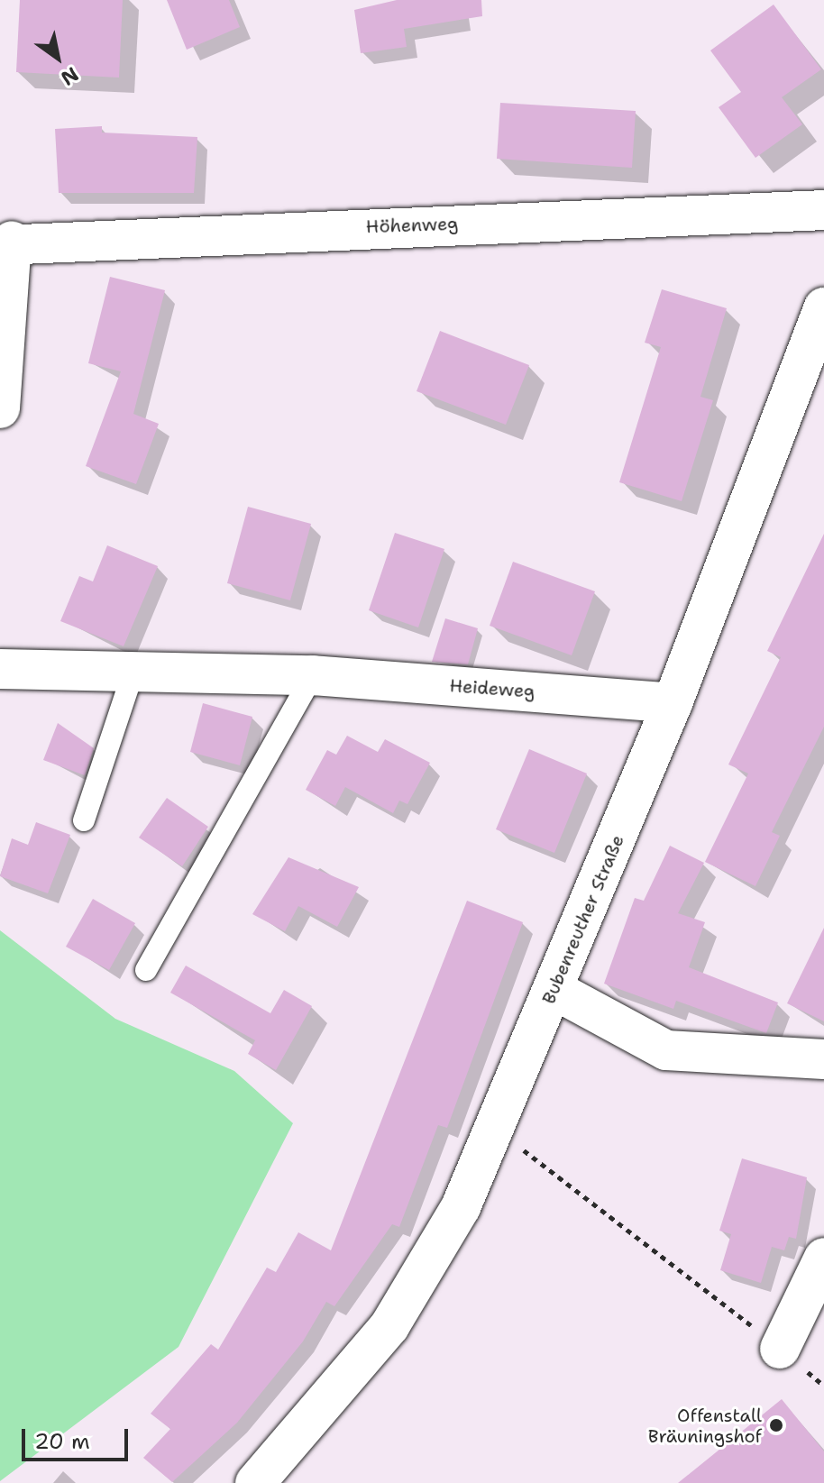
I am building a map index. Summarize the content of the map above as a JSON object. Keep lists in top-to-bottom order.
{
  "streets": {
    "street": ["Höhenweg", "Heideweg", "Bubenreuther Straße"]
  },
  "crossings": [
    ["Heideweg", "Bubenreuther Straße"]
  ],
  "places": ["Offenstall Bräuningshof"],
  "scale_bar": "20 m",
  "north": "bottom right"
}
